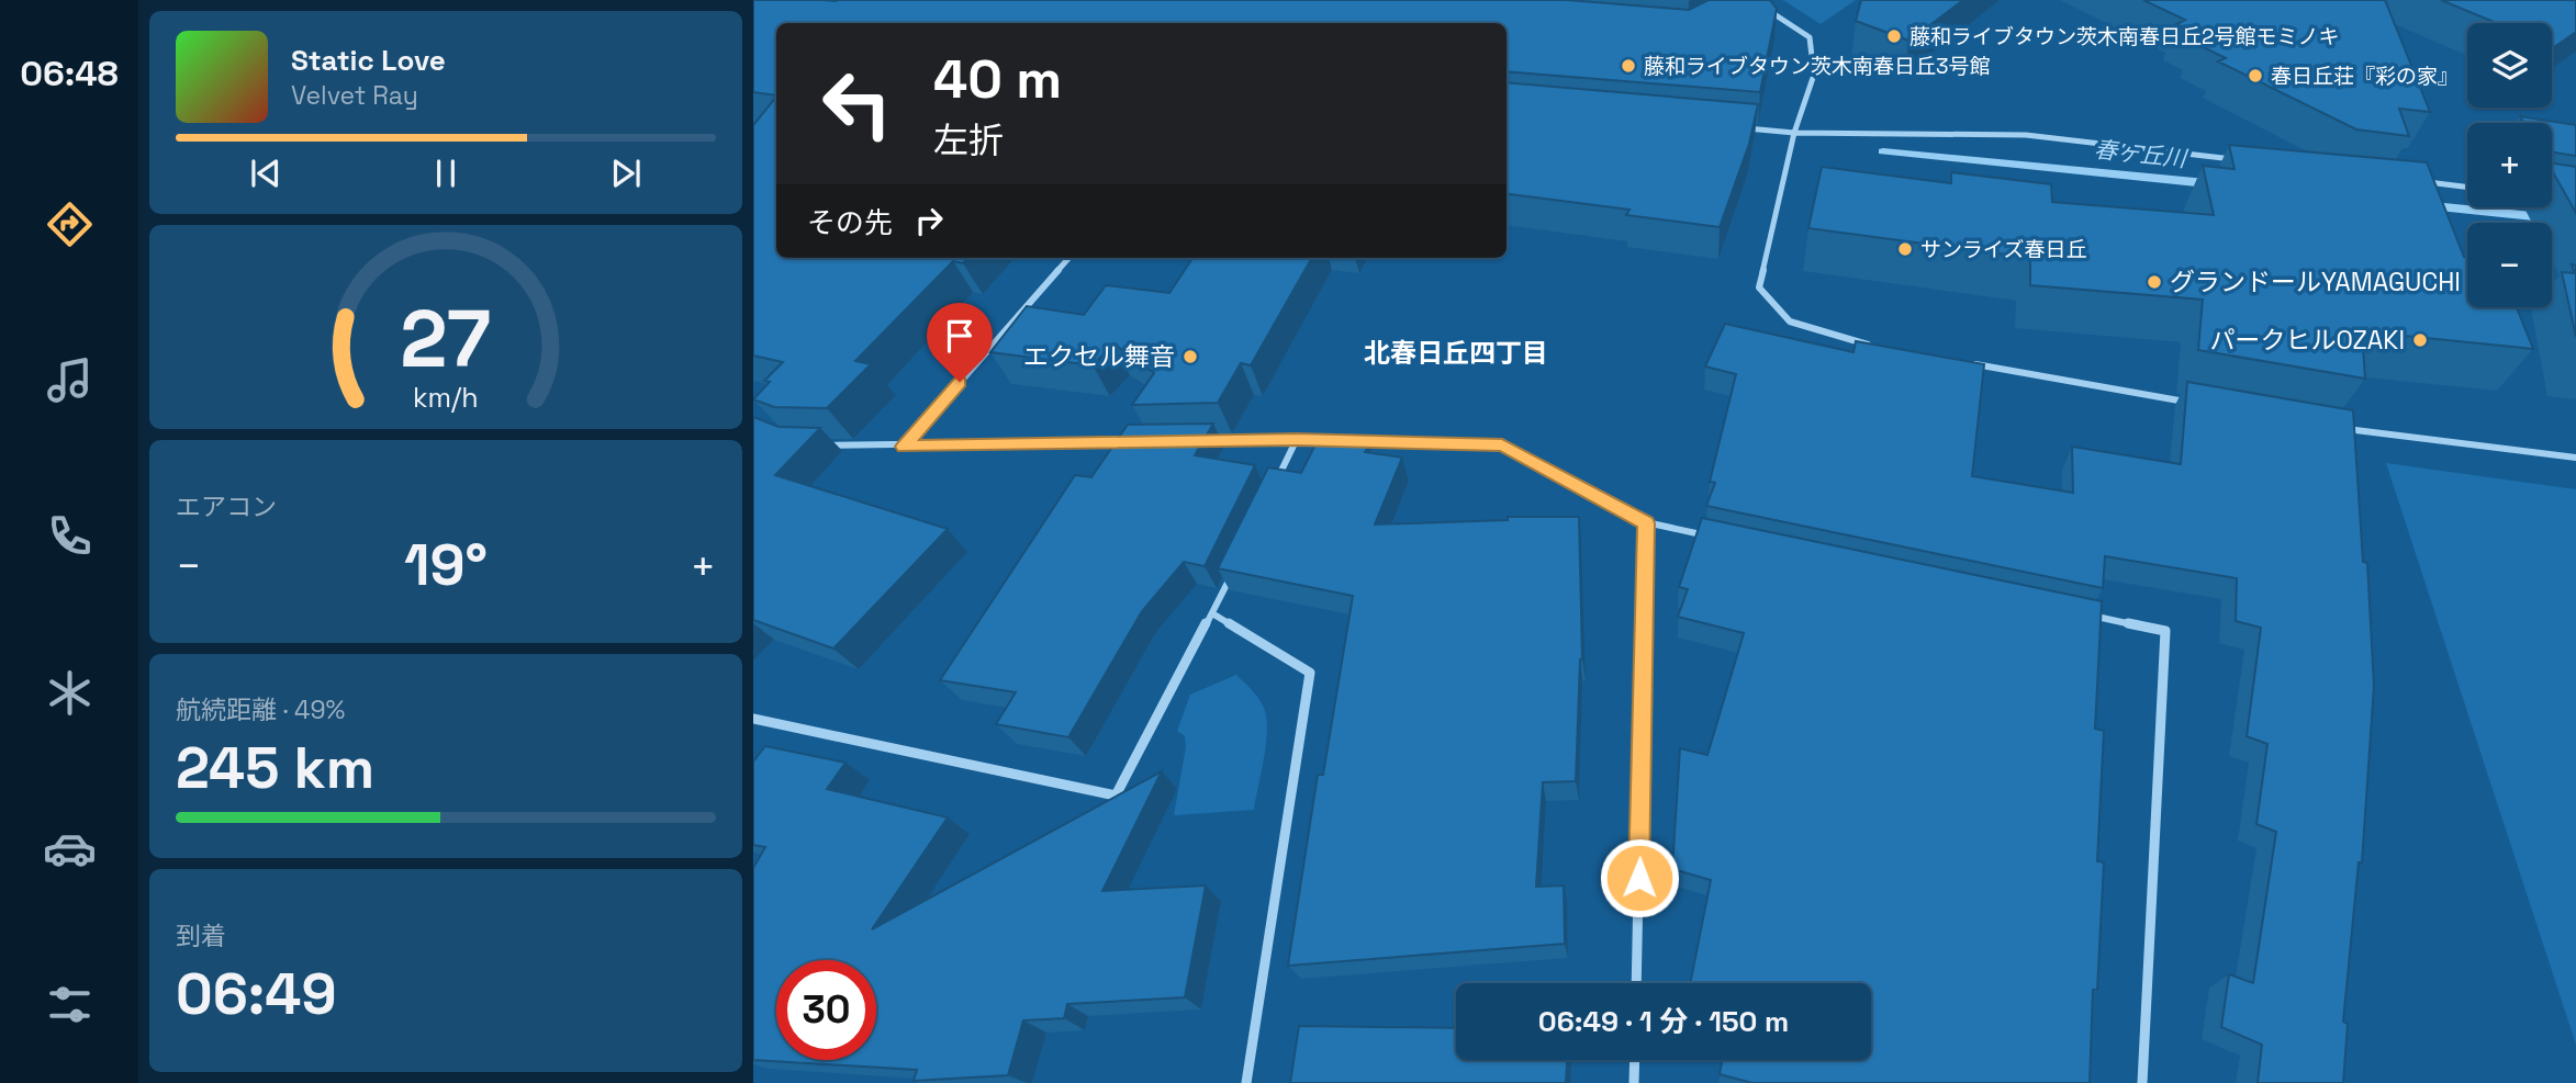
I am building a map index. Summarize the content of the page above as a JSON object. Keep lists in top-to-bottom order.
{
  "districts": ["北春日丘四丁目"],
  "water": ["春ヶ丘川"],
  "places": [
    "藤和ライブタウン茨木南春日丘2号館モミノキ",
    "藤和ライブタウン茨木南春日丘3号館",
    "春日丘荘『彩の家』",
    "サンライズ春日丘",
    "グランドールYAMAGUCHI",
    "パークヒルOZAKI",
    "エクセル舞音"
  ],
  "page": {
    "tabs": "06:48",
    "map_buttons": ["+", "−"],
    "turn": ["40 m", "左折"],
    "song": ["Static Love", "Velvet Ray"],
    "then": "その先",
    "tile": [
      "エアコン",
      ["航続距離 · 49%", "245 km"],
      ["到着", "06:49"]
    ],
    "heat": ["−", "19°", "+"],
    "limit": "30",
    "trip": "06:49 · 1 分 · 150 m",
    "gauge": ["27", "km/h"]
  }
}
